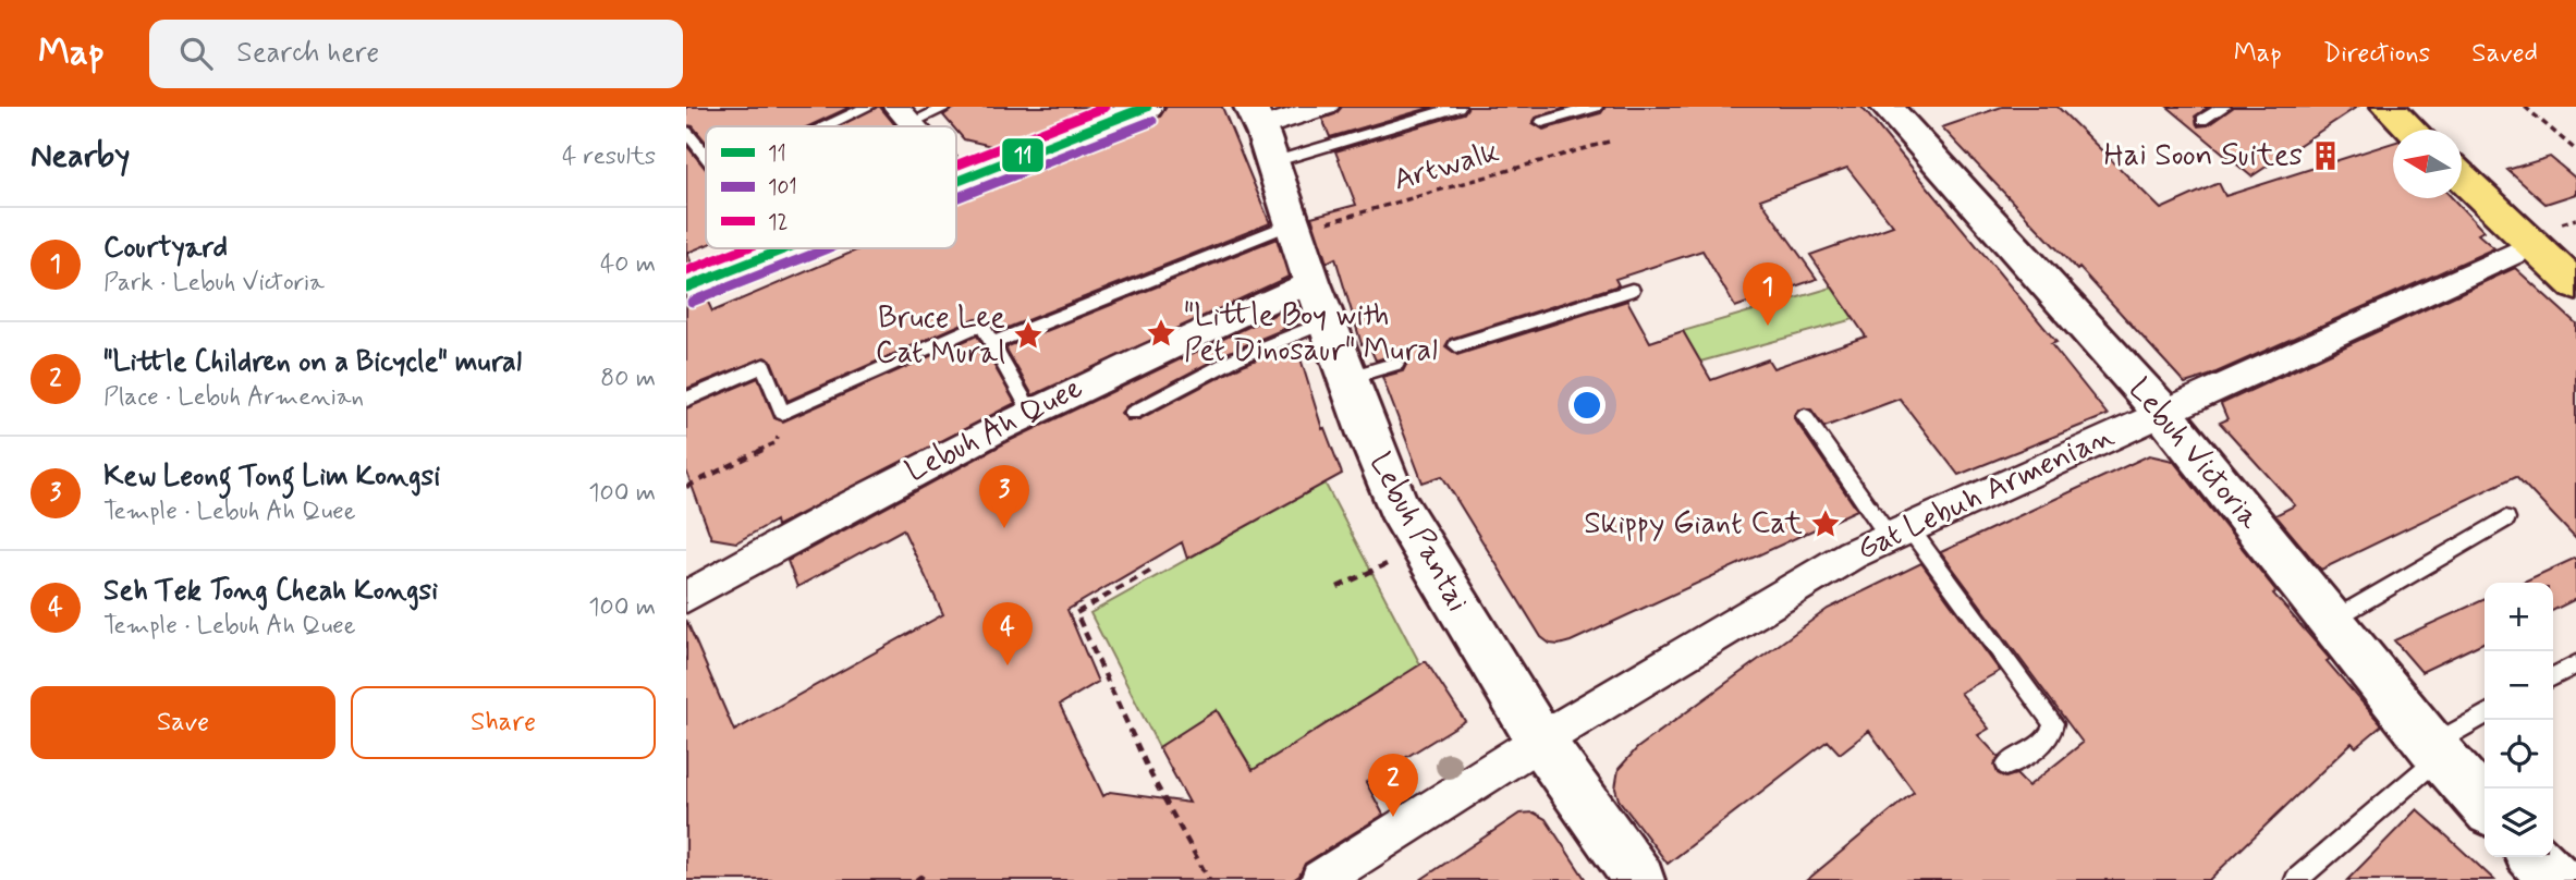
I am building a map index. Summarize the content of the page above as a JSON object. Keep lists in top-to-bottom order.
{
  "streets": {
    "street": [
      "Lebuh Ah Quee",
      "Lebuh Victoria",
      "Gat Lebuh Armenian",
      "Lebuh Pantai"
    ],
    "path": ["Artwalk"]
  },
  "crossings": [
    ["Artwalk", "Lebuh Pantai"],
    ["Lebuh Ah Quee", "Lebuh Pantai"],
    ["Lebuh Victoria", "Gat Lebuh Armenian"],
    ["Gat Lebuh Armenian", "Lebuh Pantai"]
  ],
  "places": {
    "building": ["Hai Soon Suites"],
    "place": ["\"Little Boy with Pet Dinosaur\" Mural", "Bruce Lee Cat Mural", "Skippy Giant Cat"]
  },
  "lines": ["transit line 11", "transit line 12", "transit line 101"],
  "legend": ["11", "101", "12"],
  "north": "left",
  "page": {
    "header": "Map",
    "search": "Search here",
    "nav": ["Map", "Directions", "Saved"],
    "heading": ["Nearby", "4 results"],
    "list": [
      {
        "mark": "1",
        "name": "Courtyard",
        "note": "Park · Lebuh Victoria",
        "value": "40 m"
      },
      {
        "mark": "2",
        "name": "\"Little Children on a Bicycle\" mural",
        "note": "Place · Lebuh Armenian",
        "value": "80 m"
      },
      {
        "mark": "3",
        "name": "Kew Leong Tong Lim Kongsi",
        "note": "Temple · Lebuh Ah Quee",
        "value": "100 m"
      },
      {
        "mark": "4",
        "name": "Seh Tek Tong Cheah Kongsi",
        "note": "Temple · Lebuh Ah Quee",
        "value": "100 m"
      }
    ],
    "pins": [
      "1",
      "3",
      "4",
      "2"
    ],
    "map_buttons": ["+", "−"],
    "buttons": ["Save", "Share"]
  }
}
